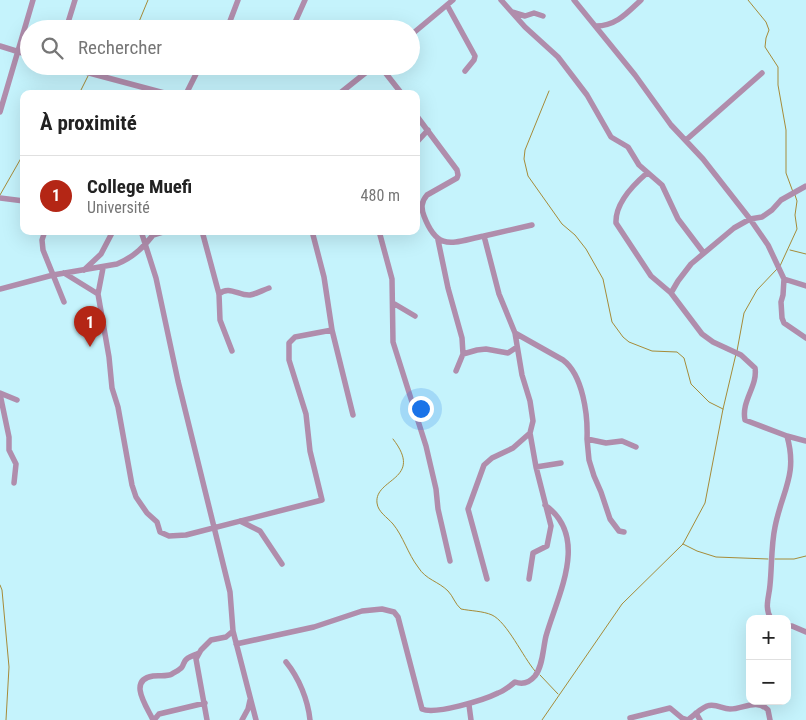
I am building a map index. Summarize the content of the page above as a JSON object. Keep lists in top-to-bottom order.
{
  "page": {
    "search": "Rechercher",
    "heading": "À proximité",
    "list": [
      {
        "mark": "1",
        "name": "College Muefi",
        "note": "Université",
        "value": "480 m"
      }
    ],
    "pins": "1",
    "map_buttons": ["+", "−"]
  }
}
